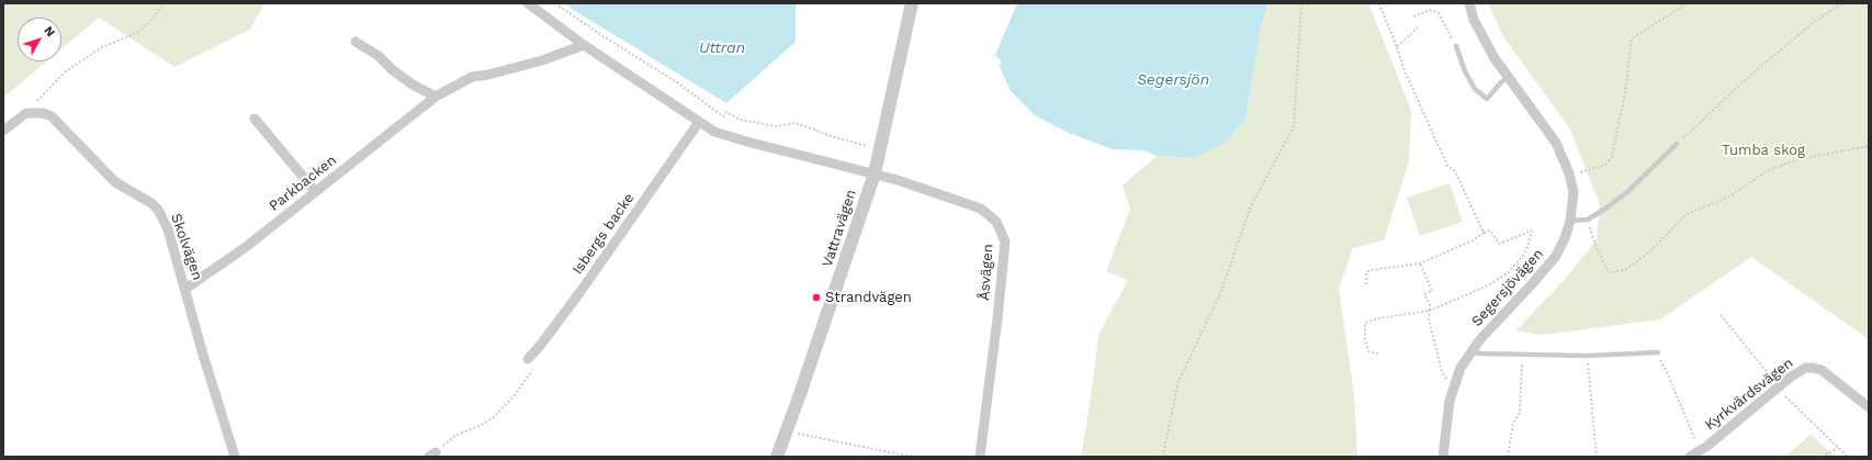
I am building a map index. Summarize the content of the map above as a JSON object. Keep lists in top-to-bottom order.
{
  "streets": {
    "street": [
      "Parkbacken",
      "Vattravägen",
      "Isbergs backe",
      "Skolvägen",
      "Åsvägen",
      "Segersjövägen",
      "Kyrkvärdsvägen"
    ]
  },
  "crossings": [
    ["Parkbacken", "Skolvägen"],
    ["Vattravägen", "Åsvägen"]
  ],
  "water": ["Uttran", "Segersjön"],
  "parks": ["Tumba skog"],
  "places": ["Strandvägen"],
  "north": "top right"
}
